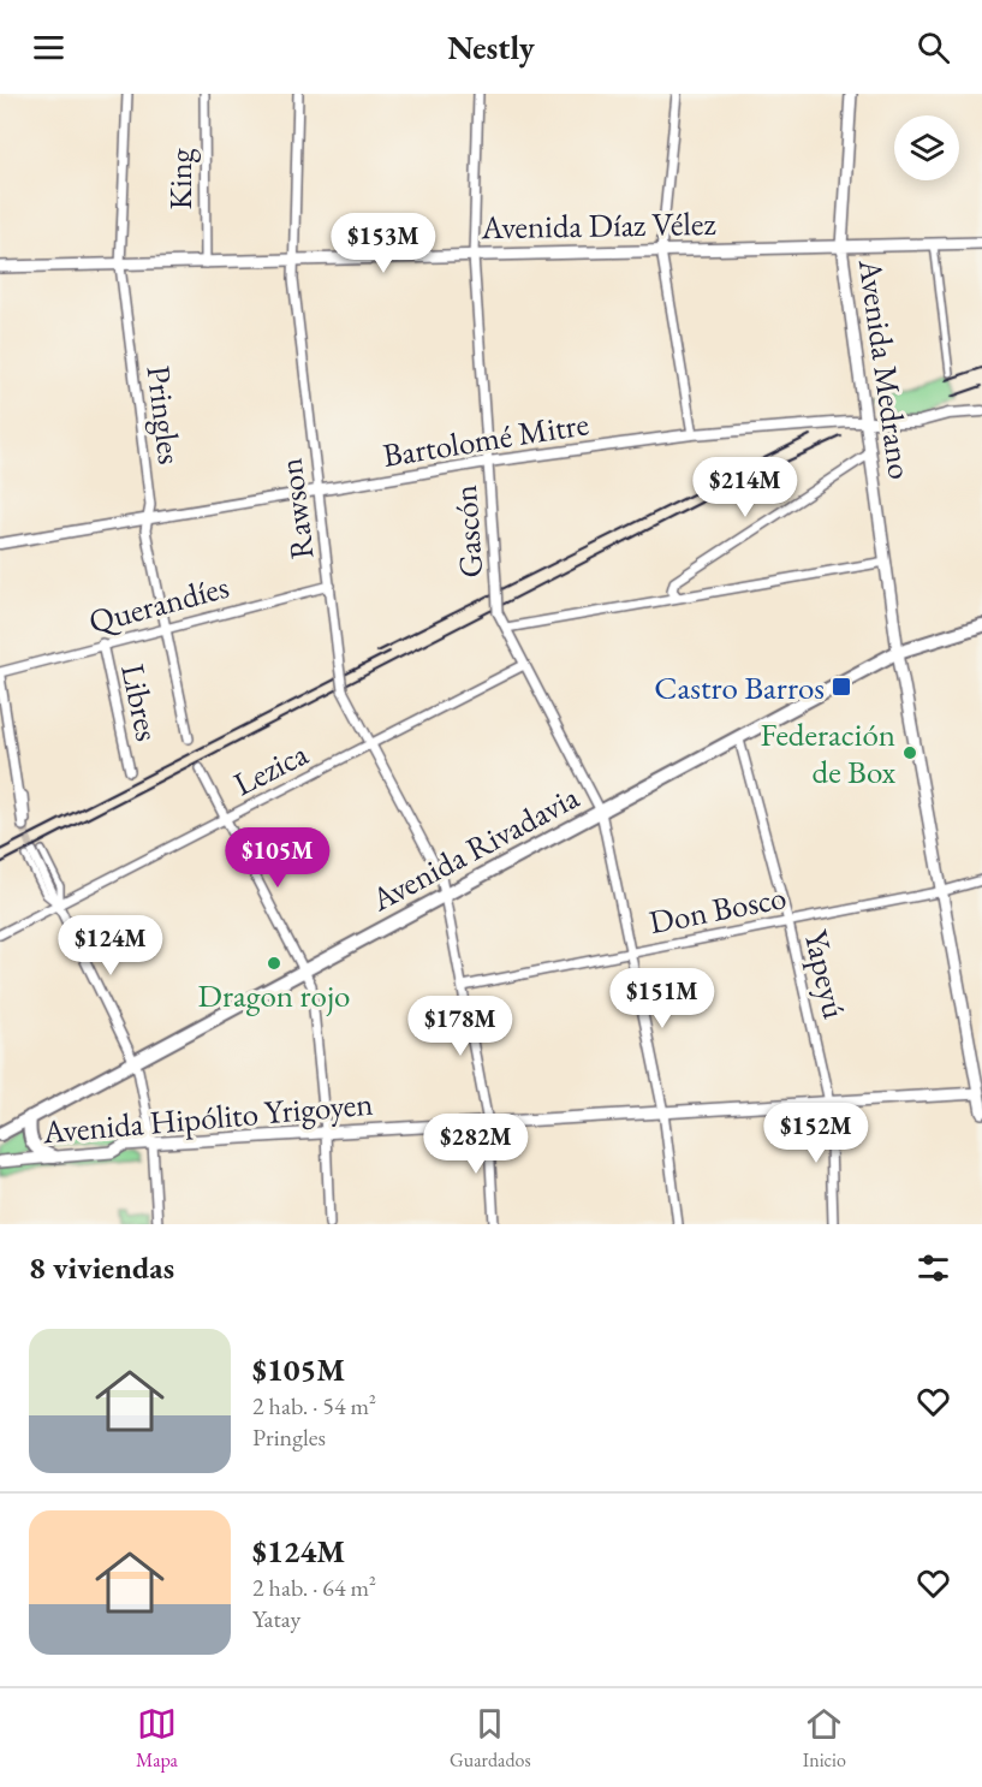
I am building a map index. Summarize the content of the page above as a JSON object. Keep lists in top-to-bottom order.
{
  "streets": {
    "main road": [
      "Avenida Díaz Vélez",
      "Avenida Medrano",
      "Avenida Rivadavia",
      "Avenida Hipólito Yrigoyen"
    ],
    "street": [
      "King",
      "Pringles",
      "Bartolomé Mitre",
      "Rawson",
      "Gascón",
      "Querandíes",
      "Libres",
      "Lezica",
      "Don Bosco",
      "Yapeyú"
    ]
  },
  "crossings": [
    ["King", "Avenida Díaz Vélez"],
    ["Avenida Díaz Vélez", "Avenida Medrano"],
    ["Avenida Díaz Vélez", "Pringles"],
    ["Avenida Díaz Vélez", "Rawson"],
    ["Avenida Díaz Vélez", "Gascón"],
    ["Avenida Medrano", "Bartolomé Mitre"],
    ["Avenida Medrano", "Avenida Rivadavia"],
    ["Avenida Medrano", "Don Bosco"],
    ["Avenida Medrano", "Avenida Hipólito Yrigoyen"],
    ["Pringles", "Bartolomé Mitre"],
    ["Pringles", "Querandíes"],
    ["Bartolomé Mitre", "Rawson"],
    ["Bartolomé Mitre", "Gascón"],
    ["Rawson", "Querandíes"],
    ["Rawson", "Lezica"],
    ["Rawson", "Avenida Rivadavia"],
    ["Rawson", "Don Bosco"],
    ["Rawson", "Avenida Hipólito Yrigoyen"],
    ["Gascón", "Lezica"],
    ["Gascón", "Avenida Rivadavia"],
    ["Gascón", "Don Bosco"],
    ["Gascón", "Avenida Hipólito Yrigoyen"],
    ["Querandíes", "Libres"],
    ["Avenida Rivadavia", "Yapeyú"],
    ["Don Bosco", "Yapeyú"],
    ["Yapeyú", "Avenida Hipólito Yrigoyen"]
  ],
  "places": {
    "transit": ["Castro Barros"],
    "other": ["Federación de Box", "Dragon rojo"]
  },
  "page": {
    "header": "Nestly",
    "price": [
      "$153M",
      "$214M",
      "$105M",
      "$124M",
      "$151M",
      "$178M",
      "$152M",
      "$282M"
    ],
    "heading": "8 viviendas",
    "list": [
      {
        "name": "$105M",
        "note": "2 hab. · 54 m² · Pringles"
      },
      {
        "name": "$124M",
        "note": "2 hab. · 64 m² · Yatay"
      }
    ],
    "tabs": ["Mapa", "Guardados", "Inicio"]
  }
}
